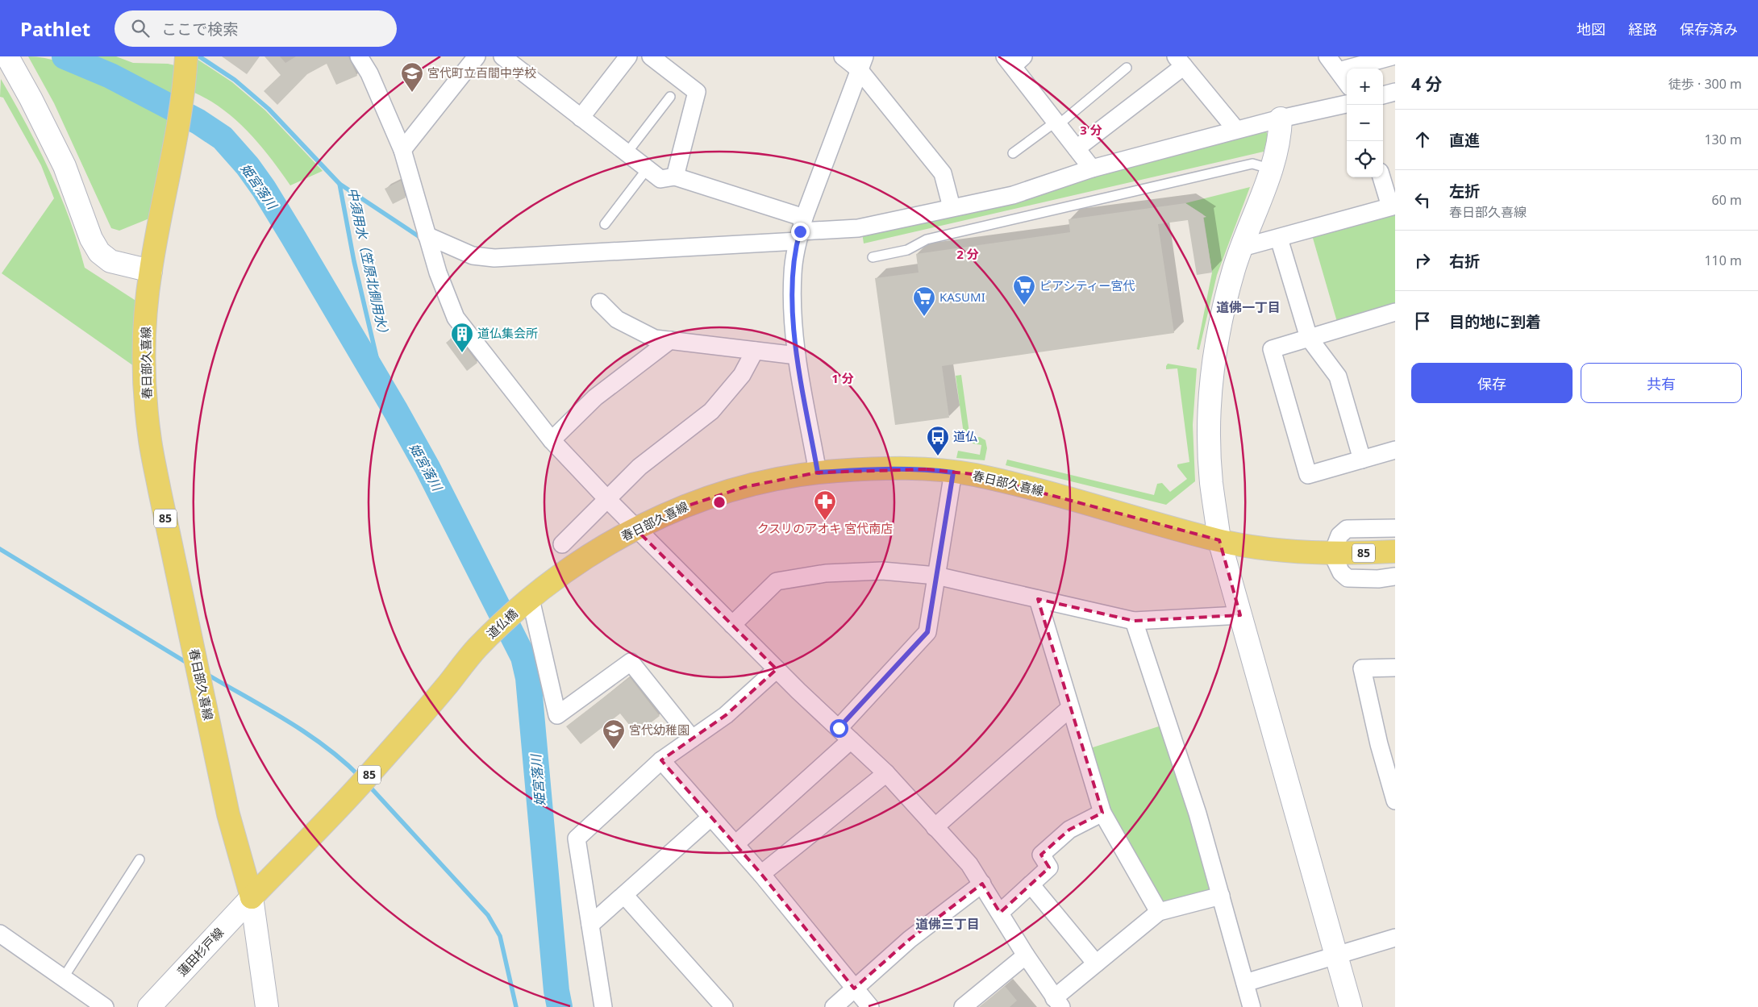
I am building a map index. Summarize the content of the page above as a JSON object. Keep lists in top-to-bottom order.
{
  "streets": {
    "main road": ["春日部久喜線", "85", "道仏橋"],
    "street": ["蓮田杉戸線"]
  },
  "crossings": [
    ["春日部久喜線", "道仏橋"],
    ["春日部久喜線", "蓮田杉戸線"],
    ["道仏橋", "蓮田杉戸線"]
  ],
  "districts": ["道佛一丁目", "道佛三丁目"],
  "water": ["姫宮落川", "中須用水（笠原北側用水）"],
  "places": {
    "school or university": ["宮代町立百間中学校", "宮代幼稚園"],
    "supermarket": ["ピアシティー宮代", "KASUMI"],
    "building": ["道仏集会所"],
    "bus stop": ["道仏"],
    "pharmacy": ["クスリのアオキ 宮代南店"]
  },
  "page": {
    "header": "Pathlet",
    "search": "ここで検索",
    "nav": ["地図", "経路", "保存済み"],
    "heading": ["4 分", "徒歩 · 300 m"],
    "map_buttons": ["+", "−"],
    "list": [
      ["直進", "130 m"],
      ["左折", "春日部久喜線", "60 m"],
      ["右折", "110 m"],
      "目的地に到着"
    ],
    "buttons": ["保存", "共有"]
  },
  "rings": ["3 分", "2 分", "1 分"]
}
